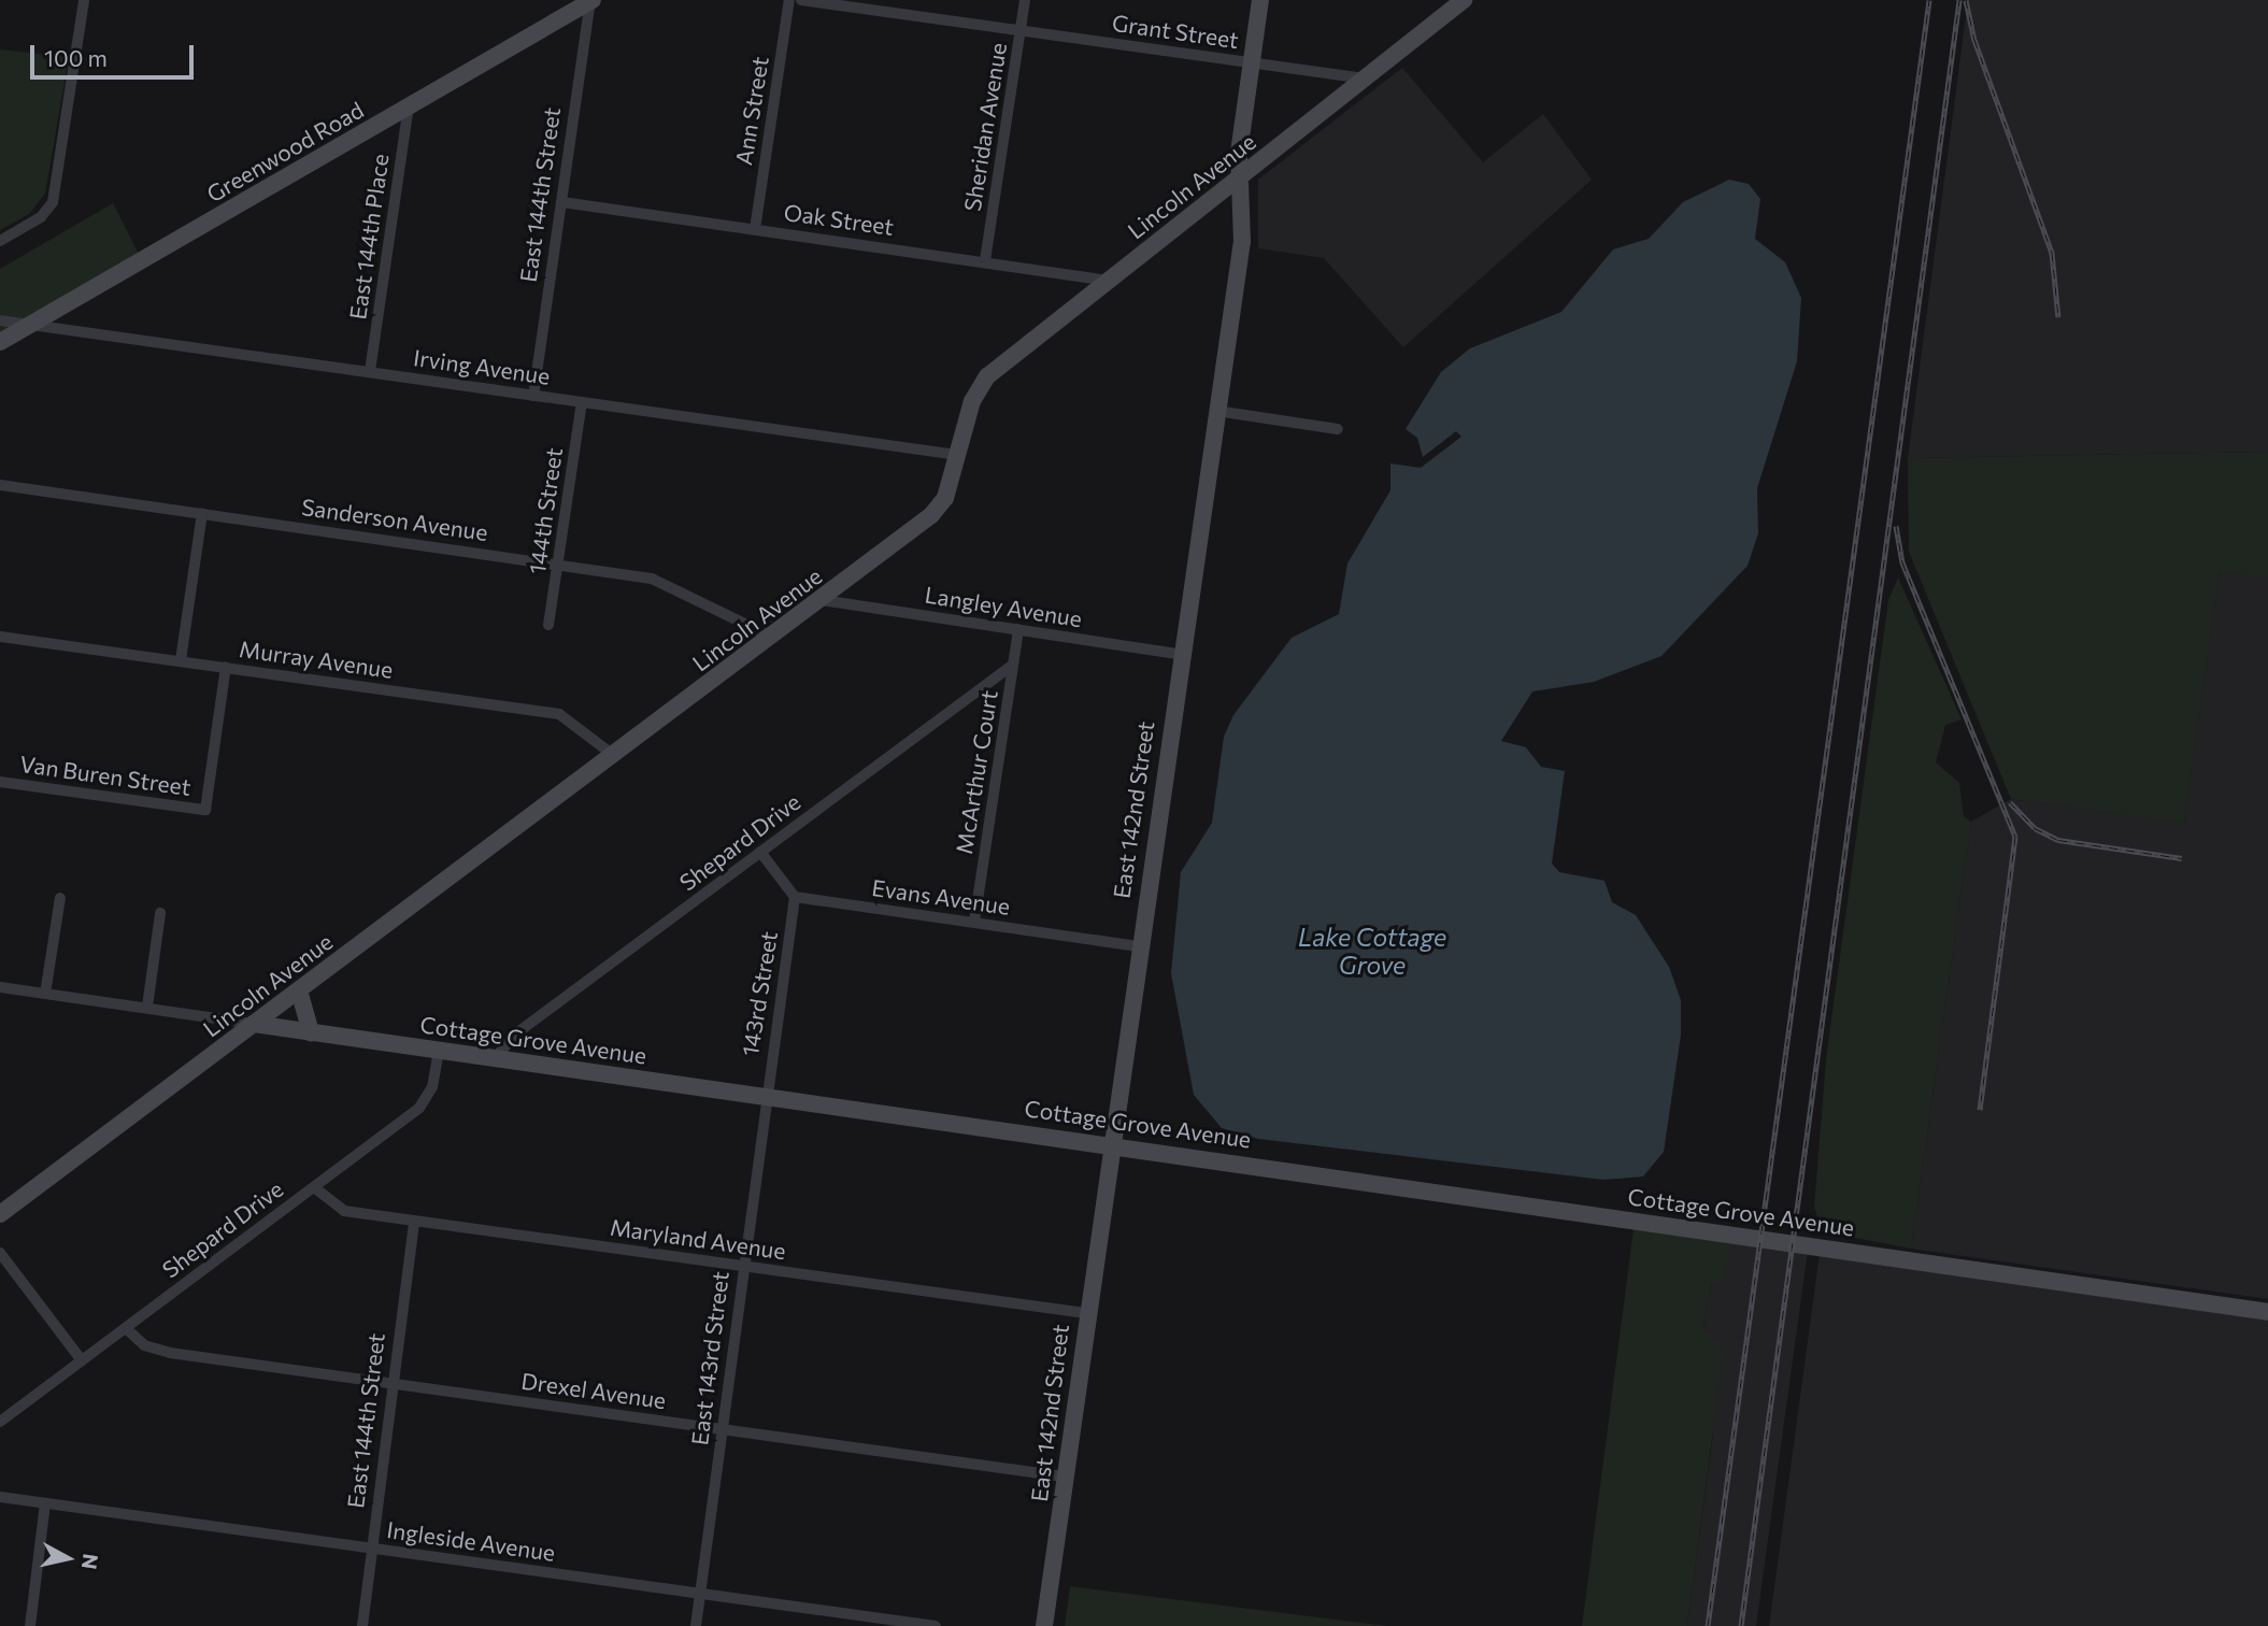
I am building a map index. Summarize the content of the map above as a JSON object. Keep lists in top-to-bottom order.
{
  "streets": {
    "street": [
      "Grant Street",
      "Ann Street",
      "Sheridan Avenue",
      "Greenwood Road",
      "Lincoln Avenue",
      "East 144th Street",
      "Oak Street",
      "East 144th Place",
      "Irving Avenue",
      "144th Street",
      "Sanderson Avenue",
      "Langley Avenue",
      "Murray Avenue",
      "McArthur Court",
      "Van Buren Street",
      "East 142nd Street",
      "Shepard Drive",
      "Evans Avenue",
      "143rd Street",
      "Cottage Grove Avenue",
      "Maryland Avenue",
      "East 143rd Street",
      "Drexel Avenue",
      "Ingleside Avenue"
    ]
  },
  "crossings": [
    ["Grant Street", "Sheridan Avenue"],
    ["Grant Street", "Lincoln Avenue"],
    ["Grant Street", "East 142nd Street"],
    ["Ann Street", "Oak Street"],
    ["Sheridan Avenue", "Oak Street"],
    ["Greenwood Road", "East 144th Street"],
    ["Greenwood Road", "East 144th Place"],
    ["Greenwood Road", "Irving Avenue"],
    ["Lincoln Avenue", "Oak Street"],
    ["Lincoln Avenue", "Irving Avenue"],
    ["Lincoln Avenue", "Sanderson Avenue"],
    ["Lincoln Avenue", "Langley Avenue"],
    ["Lincoln Avenue", "Murray Avenue"],
    ["Lincoln Avenue", "East 142nd Street"],
    ["Lincoln Avenue", "Cottage Grove Avenue"],
    ["East 144th Street", "Oak Street"],
    ["East 144th Street", "Irving Avenue"],
    ["East 144th Street", "Maryland Avenue"],
    ["East 144th Street", "Drexel Avenue"],
    ["East 144th Street", "Ingleside Avenue"],
    ["East 144th Place", "Irving Avenue"],
    ["Irving Avenue", "144th Street"],
    ["144th Street", "Sanderson Avenue"],
    ["Langley Avenue", "McArthur Court"],
    ["Langley Avenue", "East 142nd Street"],
    ["Murray Avenue", "Van Buren Street"],
    ["McArthur Court", "Shepard Drive"],
    ["McArthur Court", "Evans Avenue"],
    ["East 142nd Street", "Evans Avenue"],
    ["East 142nd Street", "Cottage Grove Avenue"],
    ["East 142nd Street", "Maryland Avenue"],
    ["East 142nd Street", "Drexel Avenue"],
    ["Shepard Drive", "Cottage Grove Avenue"],
    ["Shepard Drive", "Maryland Avenue"],
    ["Shepard Drive", "Drexel Avenue"],
    ["Evans Avenue", "143rd Street"],
    ["143rd Street", "Cottage Grove Avenue"],
    ["143rd Street", "East 143rd Street"],
    ["Cottage Grove Avenue", "East 143rd Street"],
    ["Maryland Avenue", "East 143rd Street"],
    ["East 143rd Street", "Drexel Avenue"],
    ["East 143rd Street", "Ingleside Avenue"]
  ],
  "water": ["Lake Cottage Grove"],
  "scale_bar": "100 m",
  "north": "right"
}
